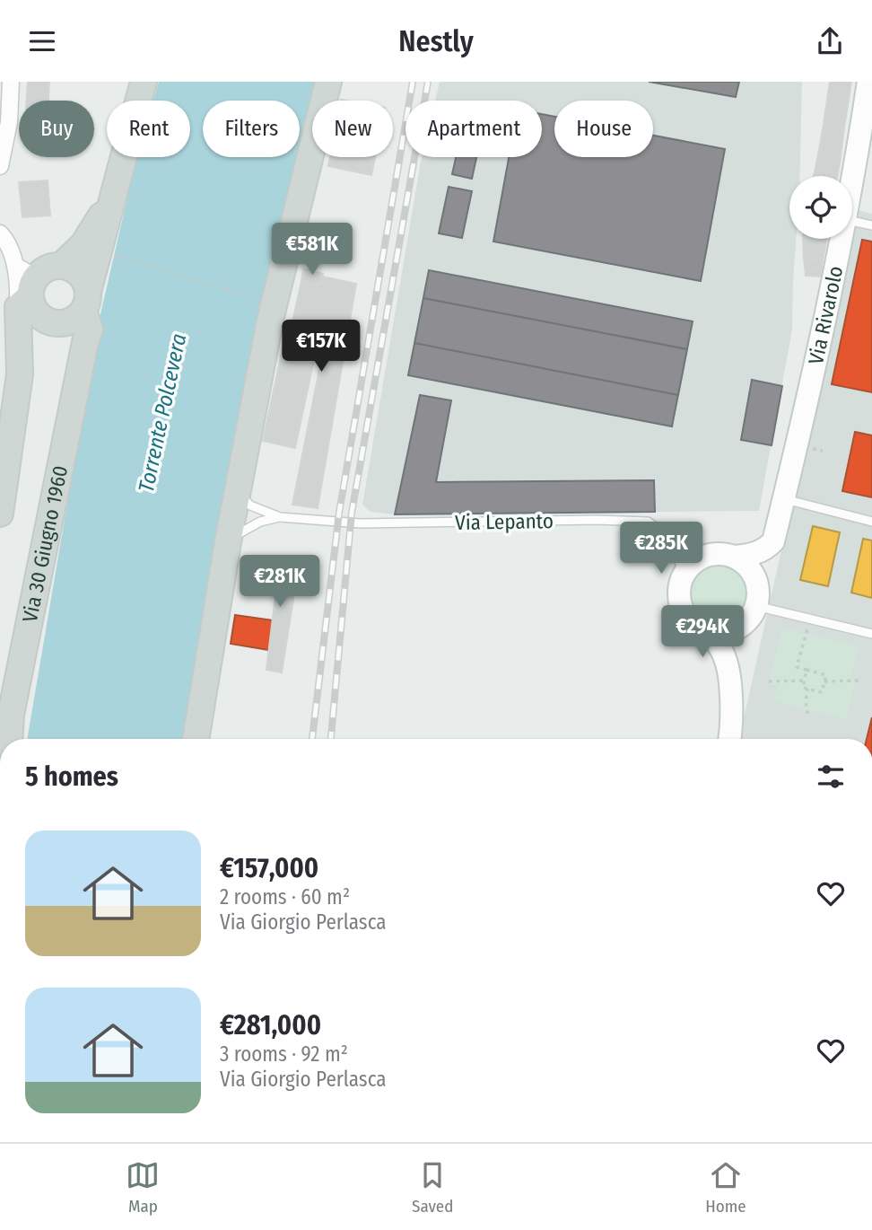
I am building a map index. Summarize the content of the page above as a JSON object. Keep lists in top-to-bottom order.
{
  "streets": {
    "main road": ["Via Rivarolo", "Via 30 Giugno 1960"],
    "lane": ["Via Lepanto"]
  },
  "water": ["Torrente Polcevera"],
  "page": {
    "header": "Nestly",
    "chip": [
      "Buy",
      "Rent",
      "Filters",
      "New",
      "Apartment",
      "House"
    ],
    "price": [
      "€581K",
      "€157K",
      "€285K",
      "€281K",
      "€294K"
    ],
    "heading": "5 homes",
    "list": [
      {
        "name": "€157,000",
        "note": "2 rooms · 60 m² · Via Giorgio Perlasca"
      },
      {
        "name": "€281,000",
        "note": "3 rooms · 92 m² · Via Giorgio Perlasca"
      }
    ],
    "tabs": ["Map", "Saved", "Home"]
  }
}
